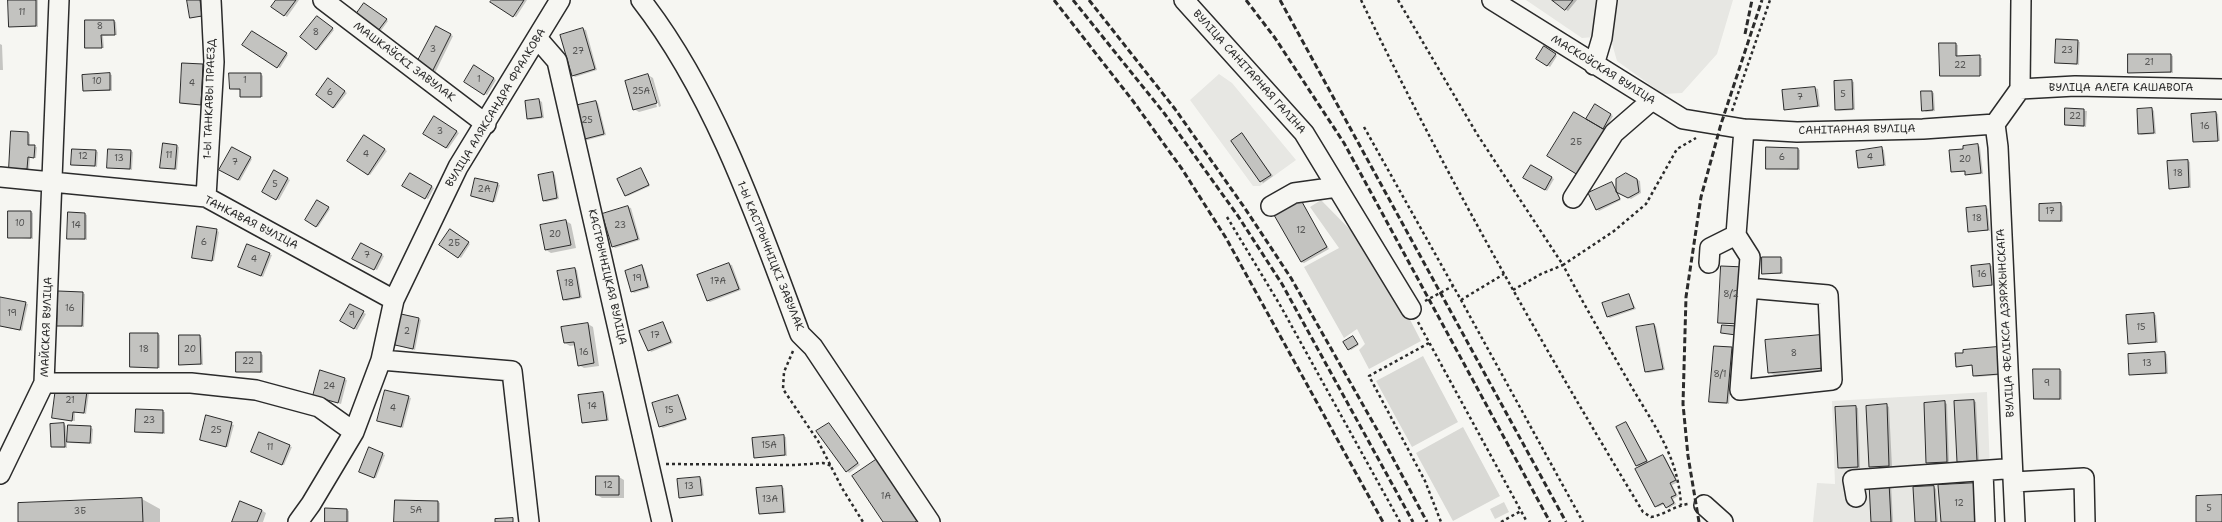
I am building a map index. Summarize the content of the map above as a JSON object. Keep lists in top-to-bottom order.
{
  "streets": {
    "street": [
      "МАШКАЎСКІ ЗАВУЛАК",
      "МАСКОЎСКАЯ ВУЛІЦА",
      "ВУЛІЦА САНІТАРНАЯ ГАЛІНА",
      "ВУЛІЦА АЛЕГА КАШАВОГА",
      "1-Ы ТАНКАВЫ ПРАЕЗД",
      "ВУЛІЦА АЛЯКСАНДРА ФРАЛКОВА",
      "САНІТАРНАЯ ВУЛІЦА",
      "ТАНКАВАЯ ВУЛІЦА",
      "1-Ы КАСТРЫЧНІЦКІ ЗАВУЛАК",
      "КАСТРЫЧНІЦКАЯ ВУЛІЦА",
      "ВУЛІЦА ФЕЛІКСА ДЗЯРЖЫНСКАГА",
      "МАЙСКАЯ ВУЛІЦА"
    ]
  },
  "crossings": [
    ["МАШКАЎСКІ ЗАВУЛАК", "ВУЛІЦА АЛЯКСАНДРА ФРАЛКОВА"],
    ["МАСКОЎСКАЯ ВУЛІЦА", "САНІТАРНАЯ ВУЛІЦА"],
    ["1-Ы ТАНКАВЫ ПРАЕЗД", "ТАНКАВАЯ ВУЛІЦА"],
    ["ВУЛІЦА АЛЯКСАНДРА ФРАЛКОВА", "ТАНКАВАЯ ВУЛІЦА"],
    ["ВУЛІЦА АЛЯКСАНДРА ФРАЛКОВА", "КАСТРЫЧНІЦКАЯ ВУЛІЦА"],
    ["ВУЛІЦА АЛЯКСАНДРА ФРАЛКОВА", "МАЙСКАЯ ВУЛІЦА"],
    ["САНІТАРНАЯ ВУЛІЦА", "ВУЛІЦА ФЕЛІКСА ДЗЯРЖЫНСКАГА"],
    ["ТАНКАВАЯ ВУЛІЦА", "МАЙСКАЯ ВУЛІЦА"]
  ],
  "house_numbers": [
    "11",
    "8",
    "8",
    "3",
    "23",
    "27",
    "21",
    "22",
    "1",
    "1",
    "10",
    "4",
    "25А",
    "6",
    "5",
    "7",
    "22",
    "25",
    "16",
    "3",
    "2Б",
    "4",
    "11",
    "12",
    "6",
    "4",
    "13",
    "20",
    "7",
    "18",
    "5",
    "2А",
    "17",
    "18",
    "10",
    "14",
    "23",
    "12",
    "20",
    "6",
    "2Б",
    "7",
    "4",
    "16",
    "19",
    "17А",
    "18",
    "8/2",
    "16",
    "19",
    "9",
    "15",
    "2",
    "17",
    "18",
    "20",
    "16",
    "8",
    "22",
    "13",
    "8/1",
    "9",
    "24",
    "21",
    "14",
    "4",
    "15",
    "23",
    "25",
    "15А",
    "11",
    "12",
    "13",
    "1А",
    "13А",
    "12",
    "5",
    "5А",
    "3Б"
  ]
}
